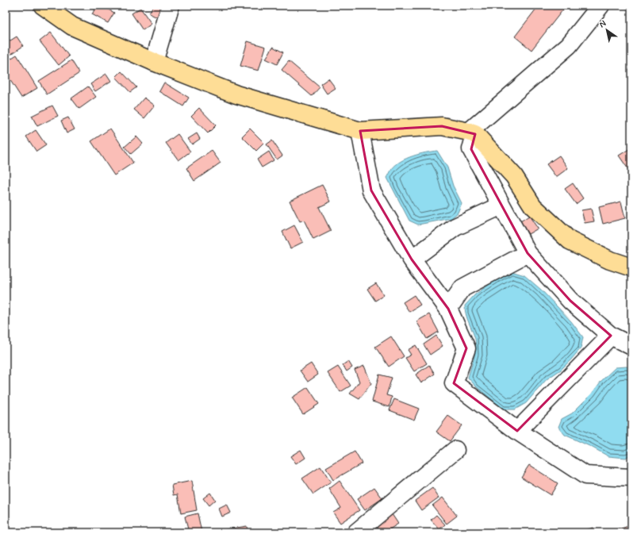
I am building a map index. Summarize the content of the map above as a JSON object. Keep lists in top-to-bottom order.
{
  "north": "top left"
}
